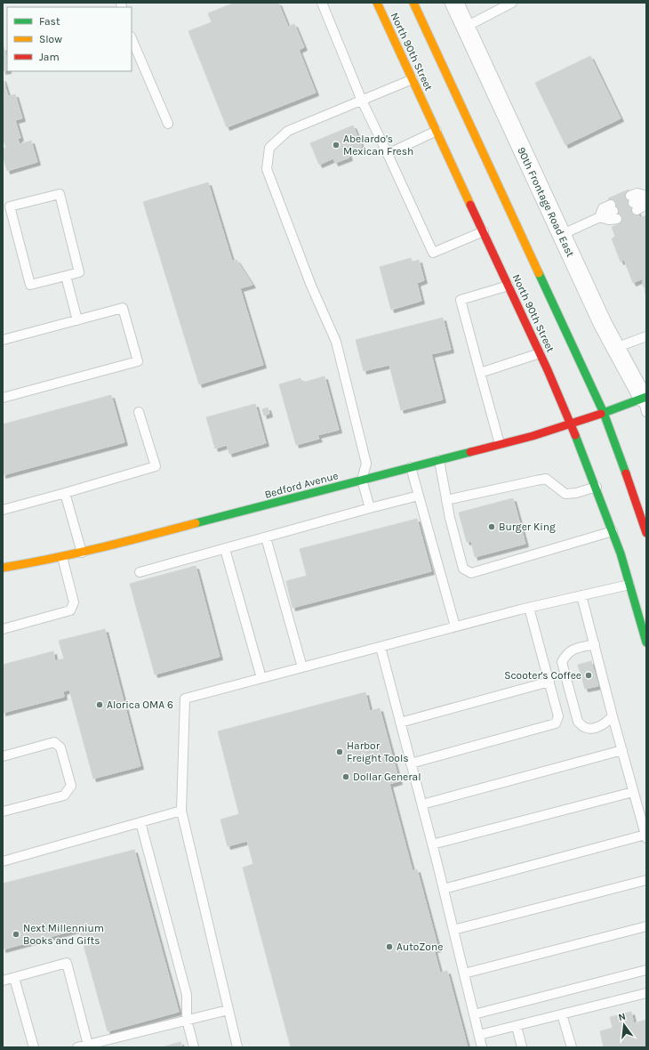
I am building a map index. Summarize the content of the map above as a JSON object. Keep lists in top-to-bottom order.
{
  "streets": {
    "main road": ["North 90th Street", "Bedford Avenue"],
    "street": ["90th Frontage Road East"]
  },
  "crossings": [
    ["North 90th Street", "Bedford Avenue"],
    ["90th Frontage Road East", "Bedford Avenue"]
  ],
  "places": [
    "Abelardo's Mexican Fresh",
    "Burger King",
    "Scooter's Coffee",
    "Alorica OMA 6",
    "Harbor Freight Tools",
    "Dollar General",
    "Next Millennium Books and Gifts",
    "AutoZone"
  ],
  "legend": ["Fast", "Slow", "Jam"],
  "north": "top"
}
